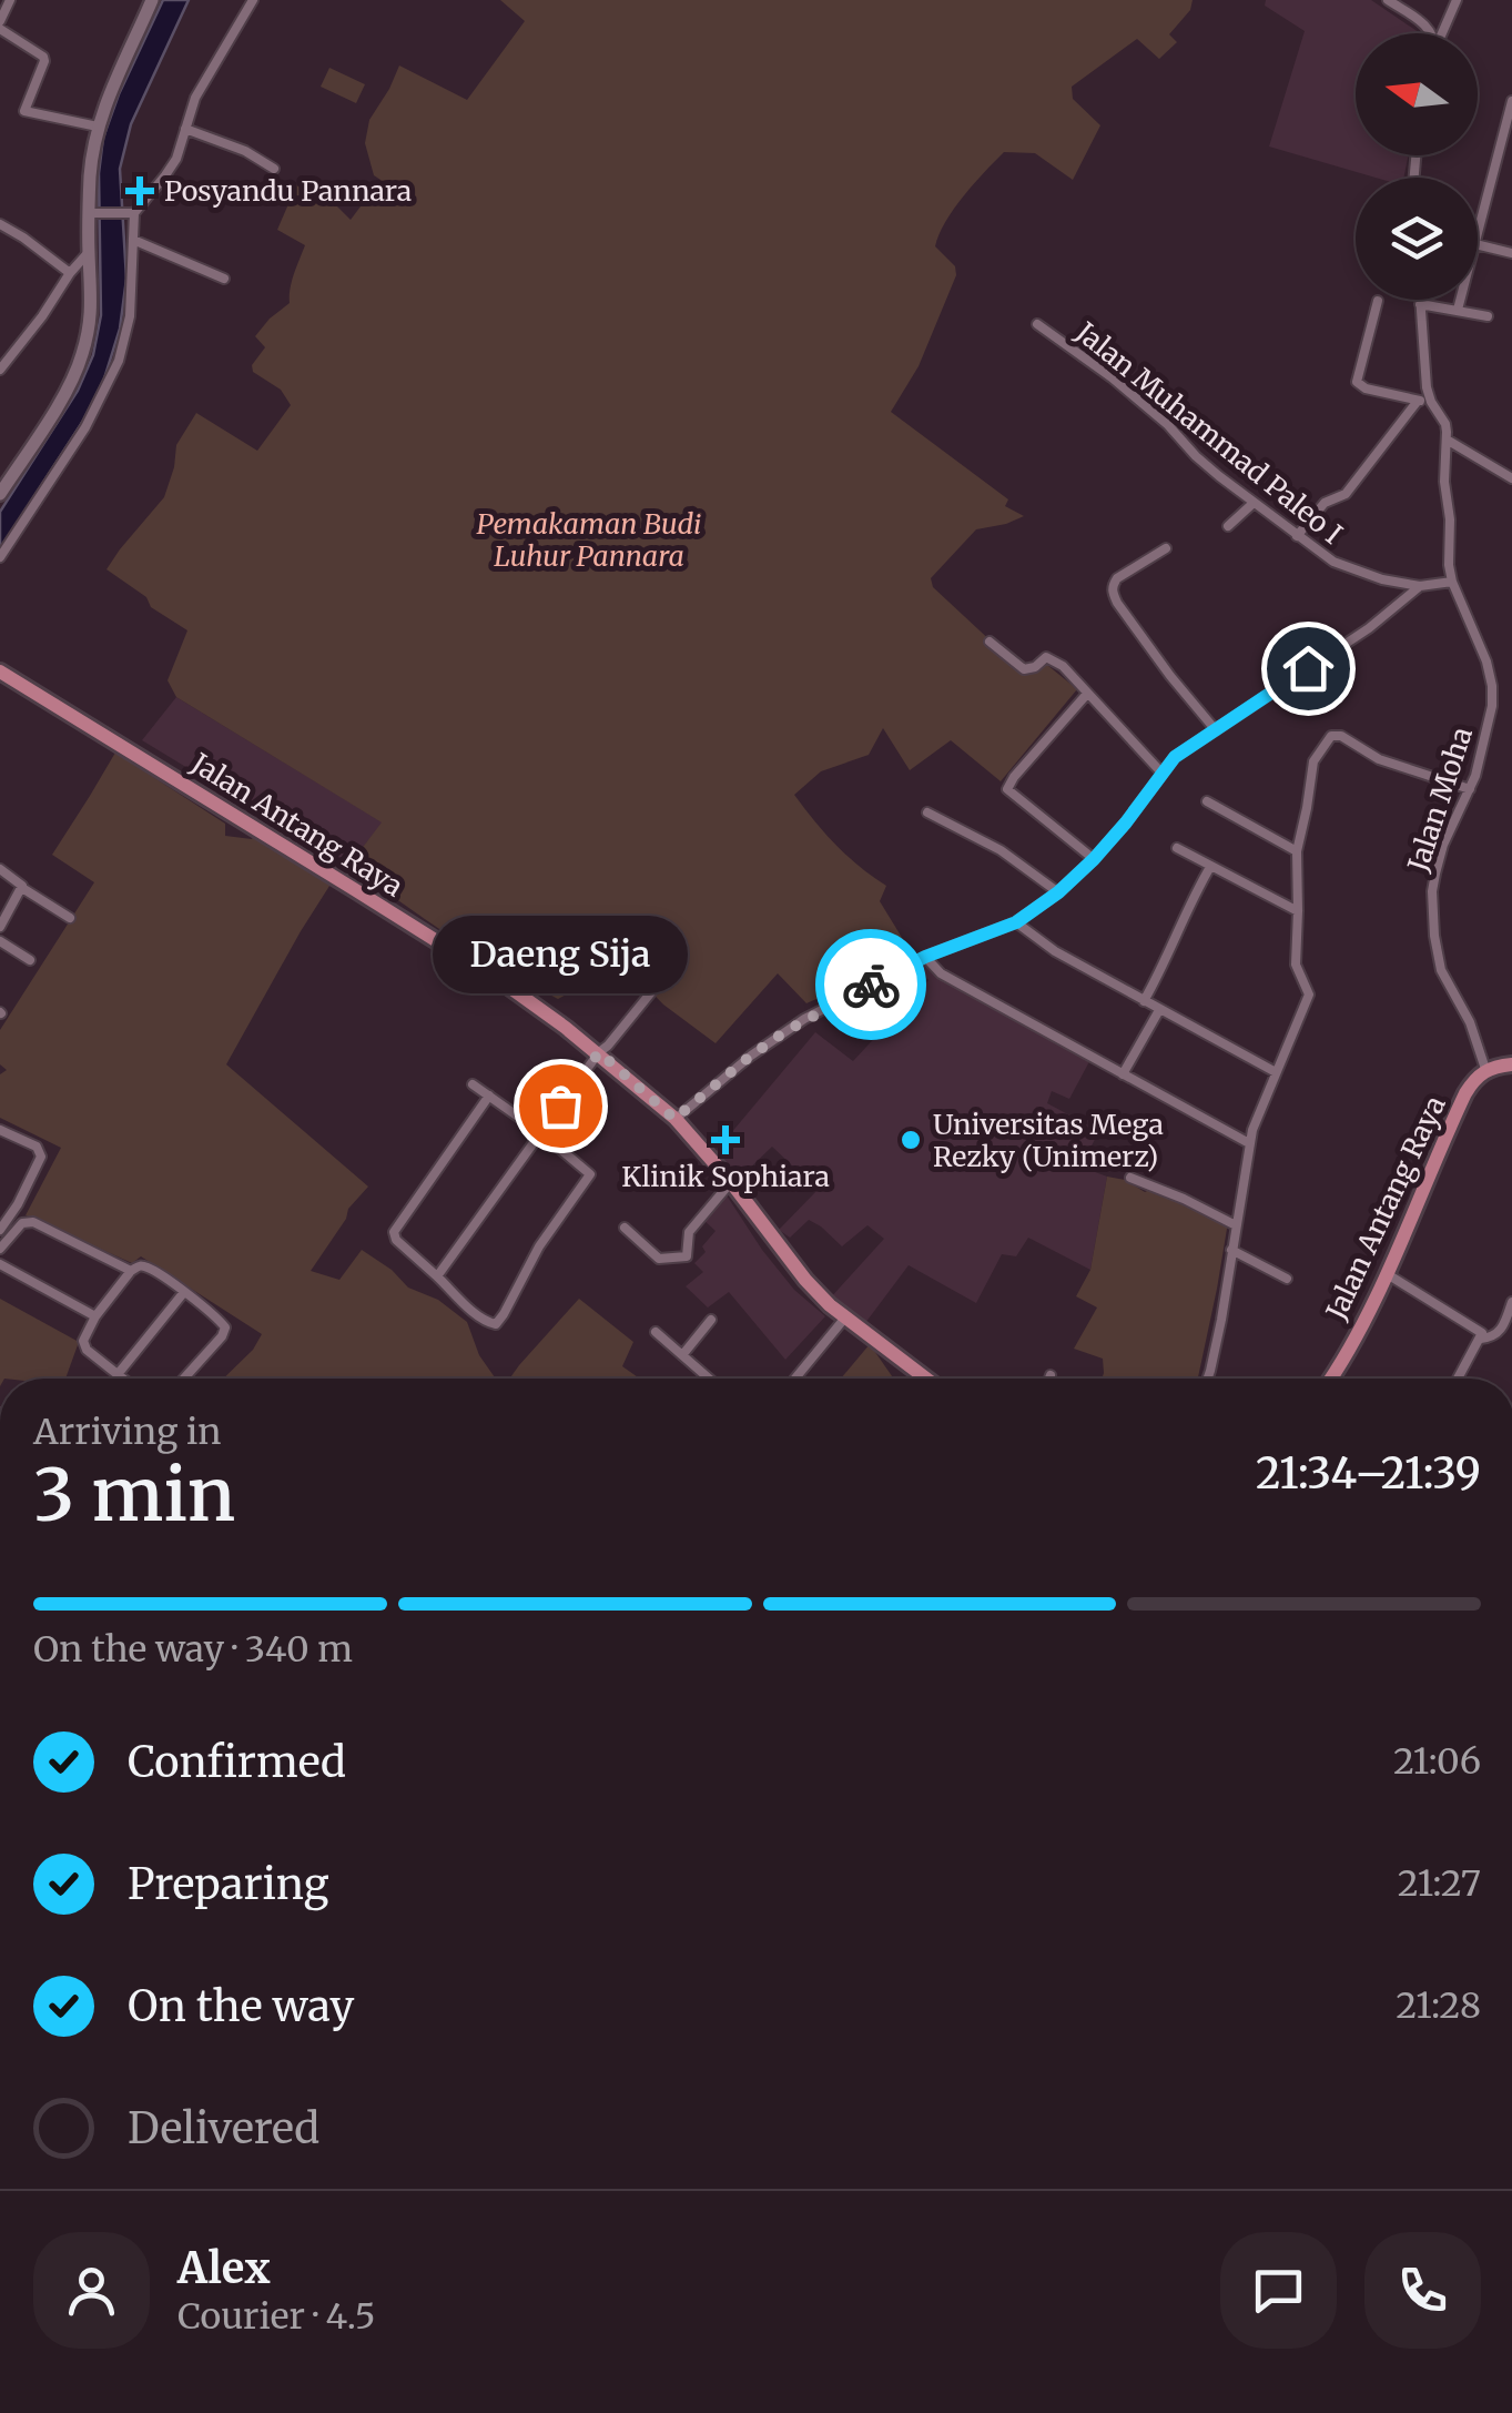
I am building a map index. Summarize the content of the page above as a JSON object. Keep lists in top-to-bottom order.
{
  "streets": {
    "main road": ["Jalan Antang Raya"],
    "street": ["Jalan Muhammad Paleo I", "Jalan Moha"]
  },
  "crossings": [
    ["Jalan Moha", "Jalan Antang Raya"]
  ],
  "parks": ["Pemakaman Budi Luhur Pannara"],
  "places": {
    "health": ["Posyandu Pannara", "Klinik Sophiara"],
    "other": ["Daeng Sija", "Universitas Mega Rezky (Unimerz)"]
  },
  "north": "left",
  "page": {
    "bubble": "Daeng Sija",
    "heading": ["3 min", "Arriving in", "21:34–21:39"],
    "panel": ["Alex", "Courier · 4.5"],
    "bar": "On the way · 340 m",
    "list": [
      ["Confirmed", "21:06"],
      ["Preparing", "21:27"],
      ["On the way", "21:28"],
      "Delivered"
    ]
  }
}
